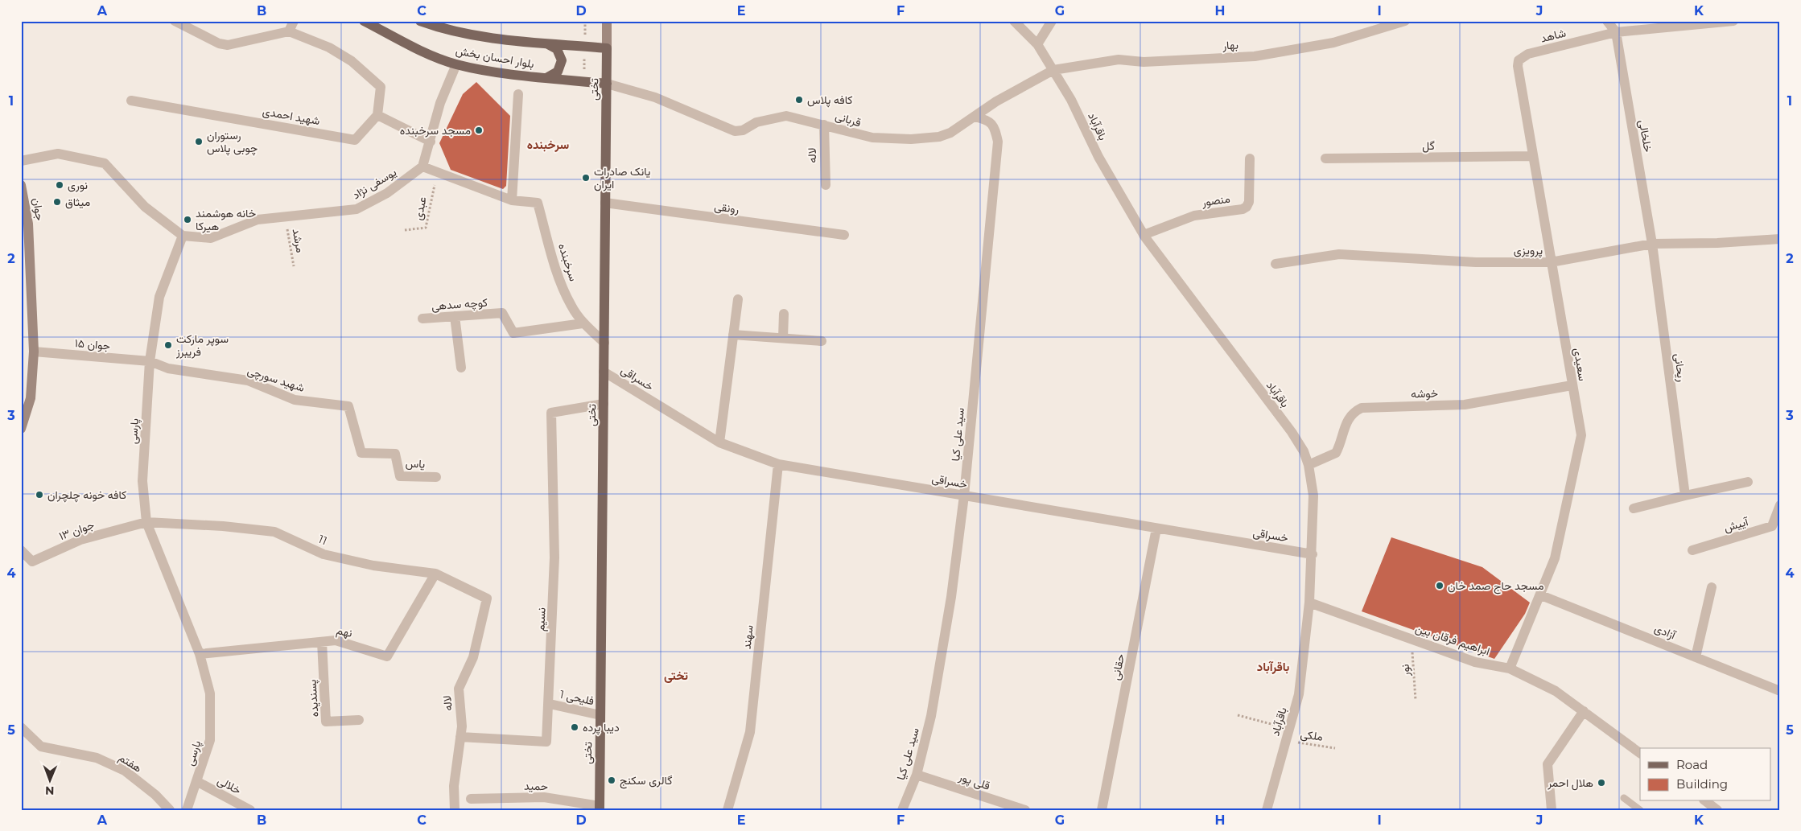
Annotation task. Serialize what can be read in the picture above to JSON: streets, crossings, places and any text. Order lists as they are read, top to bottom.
{
  "streets": {
    "main road": ["بلوار احسان بخش", "تختی", "جوان"],
    "street": [
      "شاهد",
      "بهار",
      "شهید احمدی",
      "قربانی",
      "باقرآباد",
      "خلخالی",
      "گل",
      "لاله",
      "یوسفی نژاد",
      "منصور",
      "رونقی",
      "پرویزی",
      "سرخبنده",
      "کوچه سدهی",
      "جوان ۱۵",
      "سعیدی",
      "ریحانی",
      "خسراقی",
      "شهید سورچی",
      "خوشه",
      "پارسی",
      "سید علی کیا",
      "یاس",
      "آییش",
      "جوان ۱۳",
      "11",
      "نسیم",
      "نهم",
      "آزادی",
      "سهند",
      "ابراهیم فرقان بین",
      "حقانی",
      "فلیحی 1",
      "پسندیده",
      "هفتم",
      "قلی پور",
      "خلالی",
      "حمید"
    ],
    "path": [
      "عبدی",
      "مرشد",
      "نور",
      "ملکی"
    ]
  },
  "crossings": [
    ["شاهد", "خلخالی"],
    ["شاهد", "سعیدی"],
    ["بهار", "قربانی"],
    ["بهار", "باقرآباد"],
    ["بلوار احسان بخش", "تختی"],
    ["بلوار احسان بخش", "قربانی"],
    ["تختی", "قربانی"],
    ["تختی", "رونقی"],
    ["تختی", "سرخبنده"],
    ["تختی", "خسراقی"],
    ["تختی", "نسیم"],
    ["تختی", "فلیحی 1"],
    ["تختی", "حمید"],
    ["قربانی", "باقرآباد"],
    ["قربانی", "لاله"],
    ["قربانی", "سید علی کیا"],
    ["باقرآباد", "منصور"],
    ["باقرآباد", "خسراقی"],
    ["باقرآباد", "خوشه"],
    ["باقرآباد", "ابراهیم فرقان بین"],
    ["باقرآباد", "ملکی"],
    ["خلخالی", "پرویزی"],
    ["خلخالی", "ریحانی"],
    ["گل", "سعیدی"],
    ["لاله", "11"],
    ["لاله", "نسیم"],
    ["یوسفی نژاد", "مرشد"],
    ["یوسفی نژاد", "سرخبنده"],
    ["یوسفی نژاد", "پارسی"],
    ["عبدی", "سرخبنده"],
    ["جوان", "جوان ۱۵"],
    ["پرویزی", "سعیدی"],
    ["پرویزی", "ریحانی"],
    ["سرخبنده", "کوچه سدهی"],
    ["جوان ۱۵", "شهید سورچی"],
    ["جوان ۱۵", "پارسی"],
    ["سعیدی", "خوشه"],
    ["سعیدی", "آزادی"],
    ["سعیدی", "ابراهیم فرقان بین"],
    ["خسراقی", "سید علی کیا"],
    ["خسراقی", "سهند"],
    ["خسراقی", "حقانی"],
    ["شهید سورچی", "پارسی"],
    ["شهید سورچی", "یاس"],
    ["پارسی", "جوان ۱۳"],
    ["پارسی", "11"],
    ["پارسی", "نهم"],
    ["پارسی", "خلالی"],
    ["سید علی کیا", "قلی پور"],
    ["جوان ۱۳", "11"],
    ["11", "نهم"],
    ["نسیم", "فلیحی 1"],
    ["نهم", "پسندیده"],
    ["ابراهیم فرقان بین", "نور"]
  ],
  "districts": ["سرخبنده", "باقرآباد", "تختی"],
  "places": [
    "کافه پلاس",
    "مسجد سرخبنده",
    "رستوران چوبی پلاس",
    "یانک صادرات ایران",
    "نوری",
    "میثاق",
    "خانه هوشمند هیرکا",
    "سوپر مارکت فریبرز",
    "کافه خونه چلچران",
    "مسجد حاج صمد خان",
    "دیبا پرده",
    "گالری سکنج",
    "هلال احمر"
  ],
  "legend": ["Road", "Building"],
  "north": "bottom",
  "grid": {
    "columns": [
      "A",
      "B",
      "C",
      "D",
      "E",
      "F",
      "G",
      "H",
      "I",
      "J",
      "K"
    ],
    "rows": [
      "1",
      "2",
      "3",
      "4",
      "5"
    ]
  }
}
